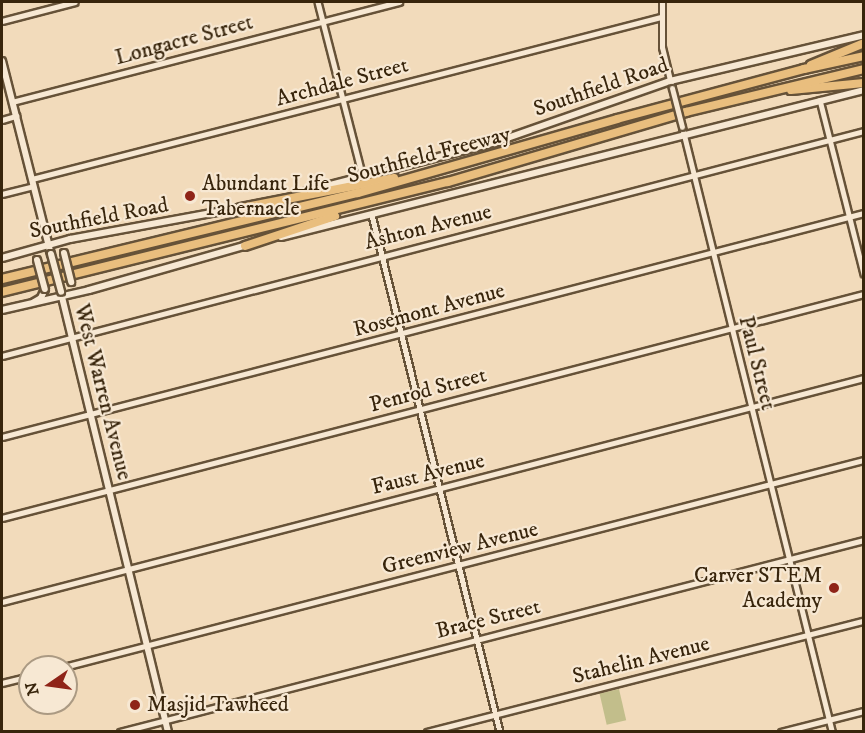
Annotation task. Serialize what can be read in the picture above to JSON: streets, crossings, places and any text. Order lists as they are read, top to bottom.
{
  "streets": {
    "highway": ["Southfield Freeway"],
    "main road": ["Southfield Road", "West Warren Avenue"],
    "street": [
      "Longacre Street",
      "Archdale Street",
      "Ashton Avenue",
      "Rosemont Avenue",
      "Paul Street",
      "Penrod Street",
      "Faust Avenue",
      "Greenview Avenue",
      "Brace Street",
      "Stahelin Avenue"
    ]
  },
  "crossings": [
    ["Longacre Street", "West Warren Avenue"],
    ["Archdale Street", "Paul Street"],
    ["Archdale Street", "West Warren Avenue"],
    ["Southfield Road", "Paul Street"],
    ["Southfield Road", "West Warren Avenue"],
    ["Ashton Avenue", "Paul Street"],
    ["Ashton Avenue", "West Warren Avenue"],
    ["Rosemont Avenue", "Paul Street"],
    ["Rosemont Avenue", "West Warren Avenue"],
    ["Paul Street", "Penrod Street"],
    ["Paul Street", "Faust Avenue"],
    ["Paul Street", "Greenview Avenue"],
    ["Paul Street", "Brace Street"],
    ["Paul Street", "Stahelin Avenue"],
    ["Penrod Street", "West Warren Avenue"],
    ["West Warren Avenue", "Faust Avenue"],
    ["West Warren Avenue", "Greenview Avenue"],
    ["West Warren Avenue", "Brace Street"]
  ],
  "places": ["Abundant Life Tabernacle", "Carver STEM Academy", "Masjid Tawheed"],
  "north": "left"
}
